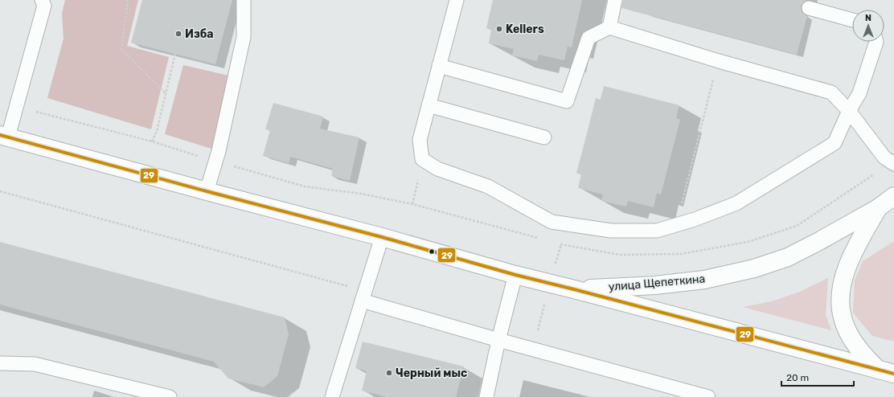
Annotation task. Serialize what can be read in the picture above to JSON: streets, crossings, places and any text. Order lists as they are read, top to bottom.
{
  "streets": {
    "main road": ["улица Щепеткина"]
  },
  "places": ["Kellers", "Изба", "Черный мыс"],
  "lines": ["transit line 29"],
  "scale_bar": "20 m",
  "north": "top"
}
